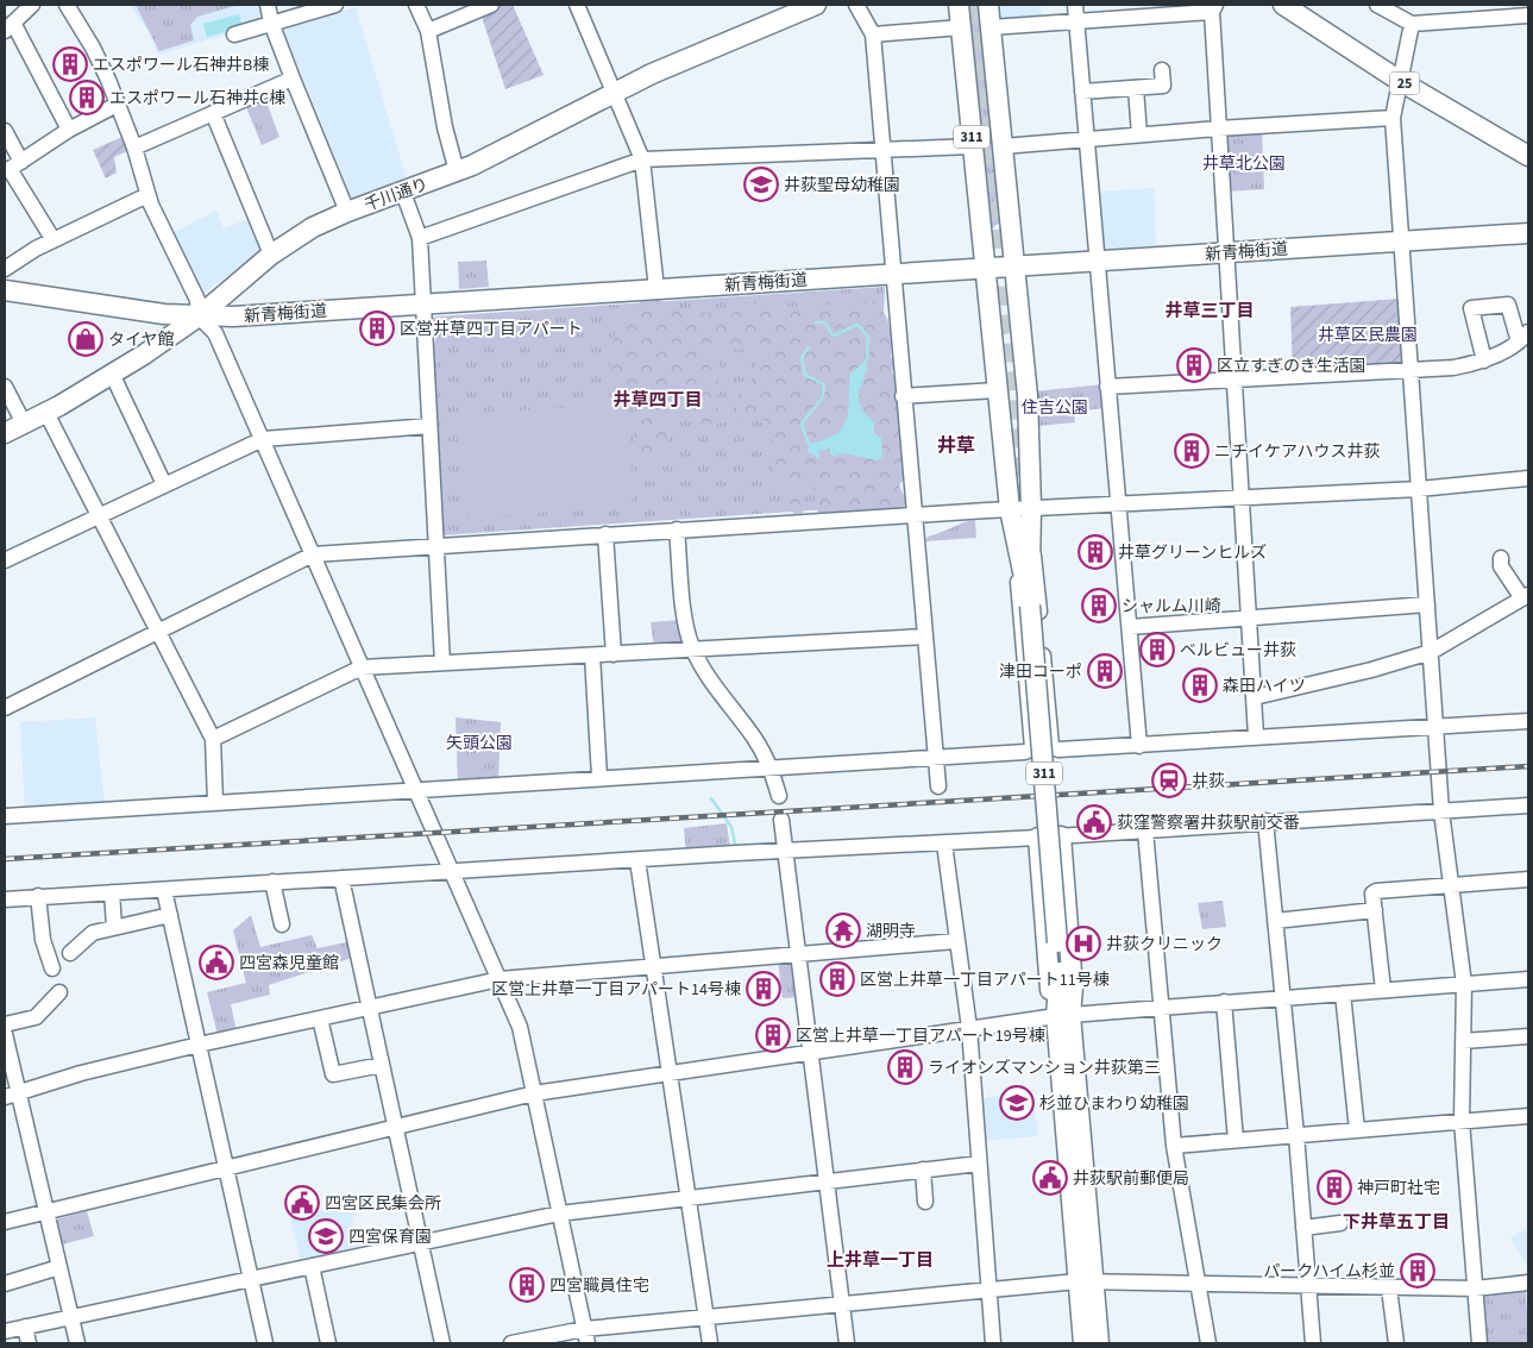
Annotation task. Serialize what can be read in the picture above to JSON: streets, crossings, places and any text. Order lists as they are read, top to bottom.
{
  "streets": {
    "main road": [
      "25",
      "311",
      "千川通り",
      "新青梅街道"
    ]
  },
  "crossings": [
    ["311", "新青梅街道"],
    ["千川通り", "新青梅街道"]
  ],
  "districts": [
    "井草三丁目",
    "井草四丁目",
    "井草",
    "下井草五丁目",
    "上井草一丁目"
  ],
  "parks": [
    "井草北公園",
    "井草区民農園",
    "住吉公園",
    "矢頭公園"
  ],
  "places": {
    "building": [
      "エスポワール石神井B棟",
      "エスポワール石神井C棟",
      "区営井草四丁目アパート",
      "区立すぎのき生活園",
      "ニチイケアハウス井荻",
      "井草グリーンヒルズ",
      "シャルム川崎",
      "ベルビュー井荻",
      "津田コーポ",
      "森田ハイツ",
      "区営上井草一丁目アパート11号棟",
      "区営上井草一丁目アパート14号棟",
      "区営上井草一丁目アパート19号棟",
      "ライオンズマンション井荻第三",
      "神戸町社宅",
      "パークハイム杉並",
      "四宮職員住宅"
    ],
    "school or university": ["井荻聖母幼稚園", "杉並ひまわり幼稚園", "四宮保育園"],
    "shop": ["タイヤ館"],
    "station": ["井荻"],
    "public building": [
      "荻窪警察署井荻駅前交番",
      "四宮森児童館",
      "井荻駅前郵便局",
      "四宮区民集会所"
    ],
    "temple": ["湖明寺"],
    "hospital": ["井荻クリニック"]
  }
}
